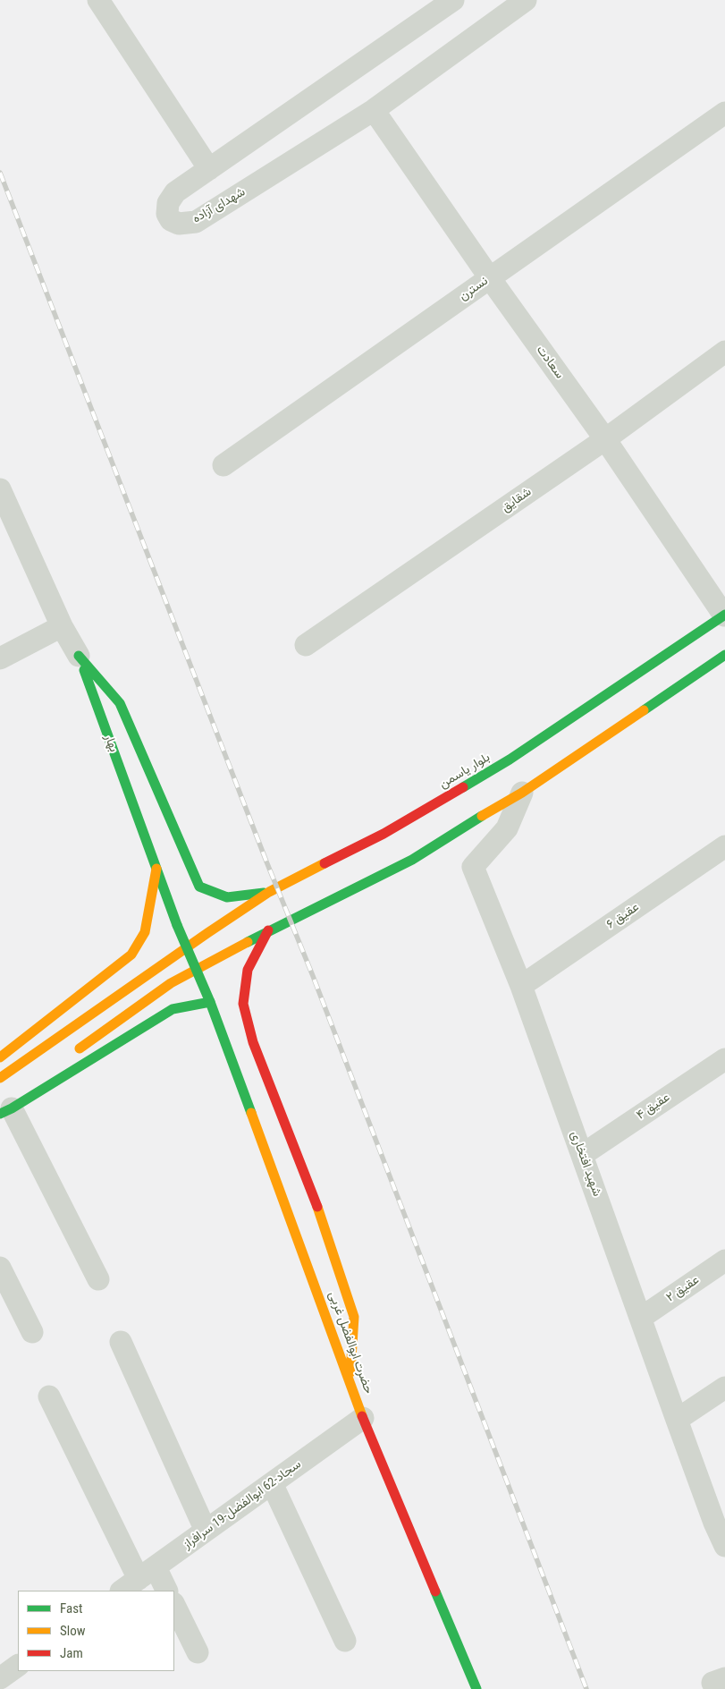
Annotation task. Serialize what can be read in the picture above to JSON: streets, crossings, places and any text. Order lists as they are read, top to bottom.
{
  "streets": {
    "street": [
      "شهدای آزاده",
      "نسترن",
      "سعادت",
      "شقایق",
      "بهار",
      "بلوار یاسمن",
      "عقیق ۶",
      "عقیق ۴",
      "شهید افتخاری",
      "عقیق ۲",
      "حضرت ابوالفضل غربی",
      "سجاد-62 ابوالفضل-19 سرافراز"
    ]
  },
  "crossings": [
    ["شهدای آزاده", "سعادت"],
    ["نسترن", "سعادت"],
    ["سعادت", "شقایق"],
    ["سعادت", "بلوار یاسمن"],
    ["بهار", "حضرت ابوالفضل غربی"],
    ["عقیق ۶", "شهید افتخاری"],
    ["عقیق ۴", "شهید افتخاری"],
    ["شهید افتخاری", "عقیق ۲"],
    ["حضرت ابوالفضل غربی", "سجاد-62 ابوالفضل-19 سرافراز"]
  ],
  "legend": ["Fast", "Slow", "Jam"]
}
